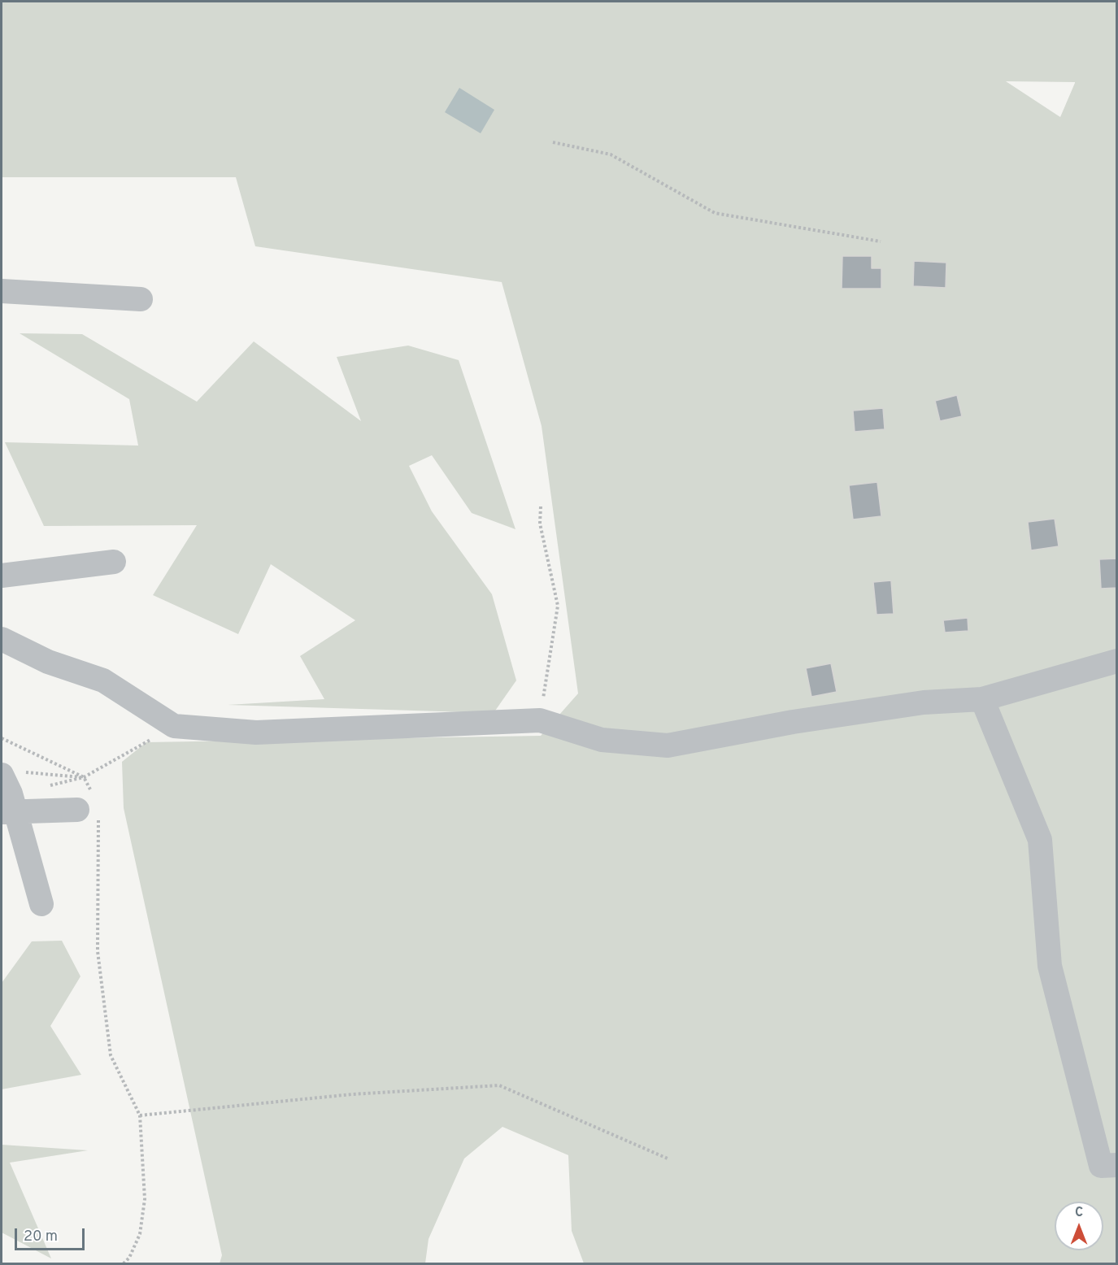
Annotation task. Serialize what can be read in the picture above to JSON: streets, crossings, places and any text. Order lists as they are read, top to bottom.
{
  "scale_bar": "20 m",
  "north": "top"
}
